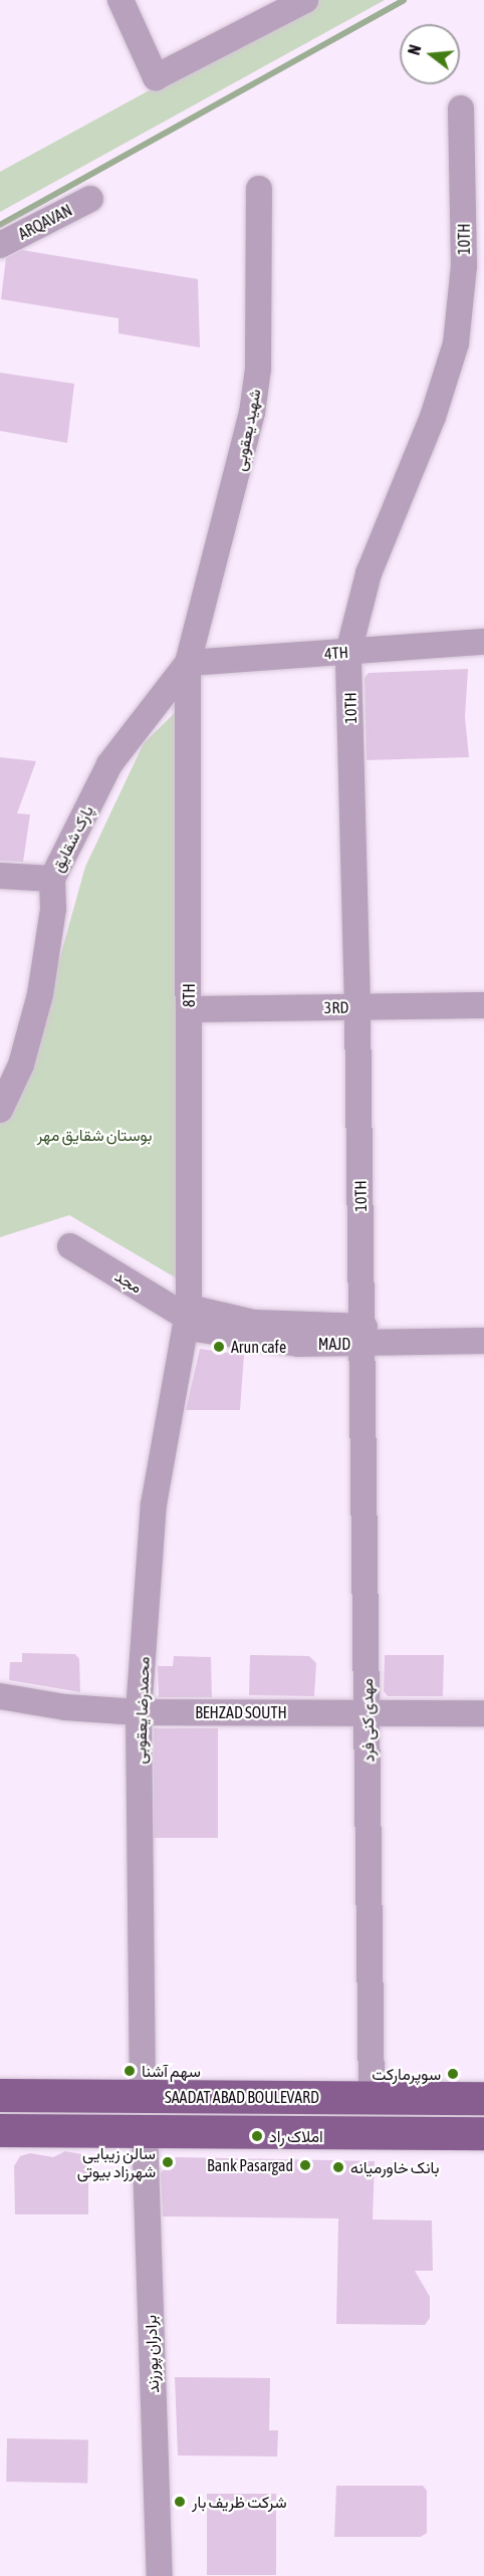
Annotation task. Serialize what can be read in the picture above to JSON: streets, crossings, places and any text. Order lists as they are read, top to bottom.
{
  "streets": {
    "main road": ["SAADAT ABAD BOULEVARD"],
    "street": [
      "ARQAVAN",
      "10TH",
      "شهید یعقوبی",
      "4TH",
      "پارک شقایق",
      "8TH",
      "3RD",
      "مجد",
      "MAJD",
      "محمدرضا یعقوبی",
      "BEHZAD SOUTH",
      "مهدی کنی فرد",
      "برادران پورزند"
    ]
  },
  "crossings": [
    ["10TH", "4TH"],
    ["10TH", "3RD"],
    ["10TH", "MAJD"],
    ["10TH", "مهدی کنی فرد"],
    ["شهید یعقوبی", "4TH"],
    ["شهید یعقوبی", "پارک شقایق"],
    ["شهید یعقوبی", "8TH"],
    ["4TH", "پارک شقایق"],
    ["4TH", "8TH"],
    ["پارک شقایق", "8TH"],
    ["8TH", "3RD"],
    ["8TH", "مجد"],
    ["8TH", "MAJD"],
    ["8TH", "محمدرضا یعقوبی"],
    ["مجد", "MAJD"],
    ["مجد", "محمدرضا یعقوبی"],
    ["MAJD", "محمدرضا یعقوبی"],
    ["MAJD", "مهدی کنی فرد"],
    ["محمدرضا یعقوبی", "BEHZAD SOUTH"],
    ["محمدرضا یعقوبی", "SAADAT ABAD BOULEVARD"],
    ["BEHZAD SOUTH", "مهدی کنی فرد"],
    ["مهدی کنی فرد", "SAADAT ABAD BOULEVARD"],
    ["SAADAT ABAD BOULEVARD", "برادران پورزند"]
  ],
  "parks": ["بوستان شقایق مهر"],
  "places": [
    "Arun cafe",
    "سهم آشنا",
    "سوپرمارکت",
    "املاک راد",
    "سالن زیبایی شهرزاد بیوتی",
    "Bank Pasargad",
    "بانک خاورمیانه",
    "شرکت ظریف بار"
  ],
  "north": "left"
}
